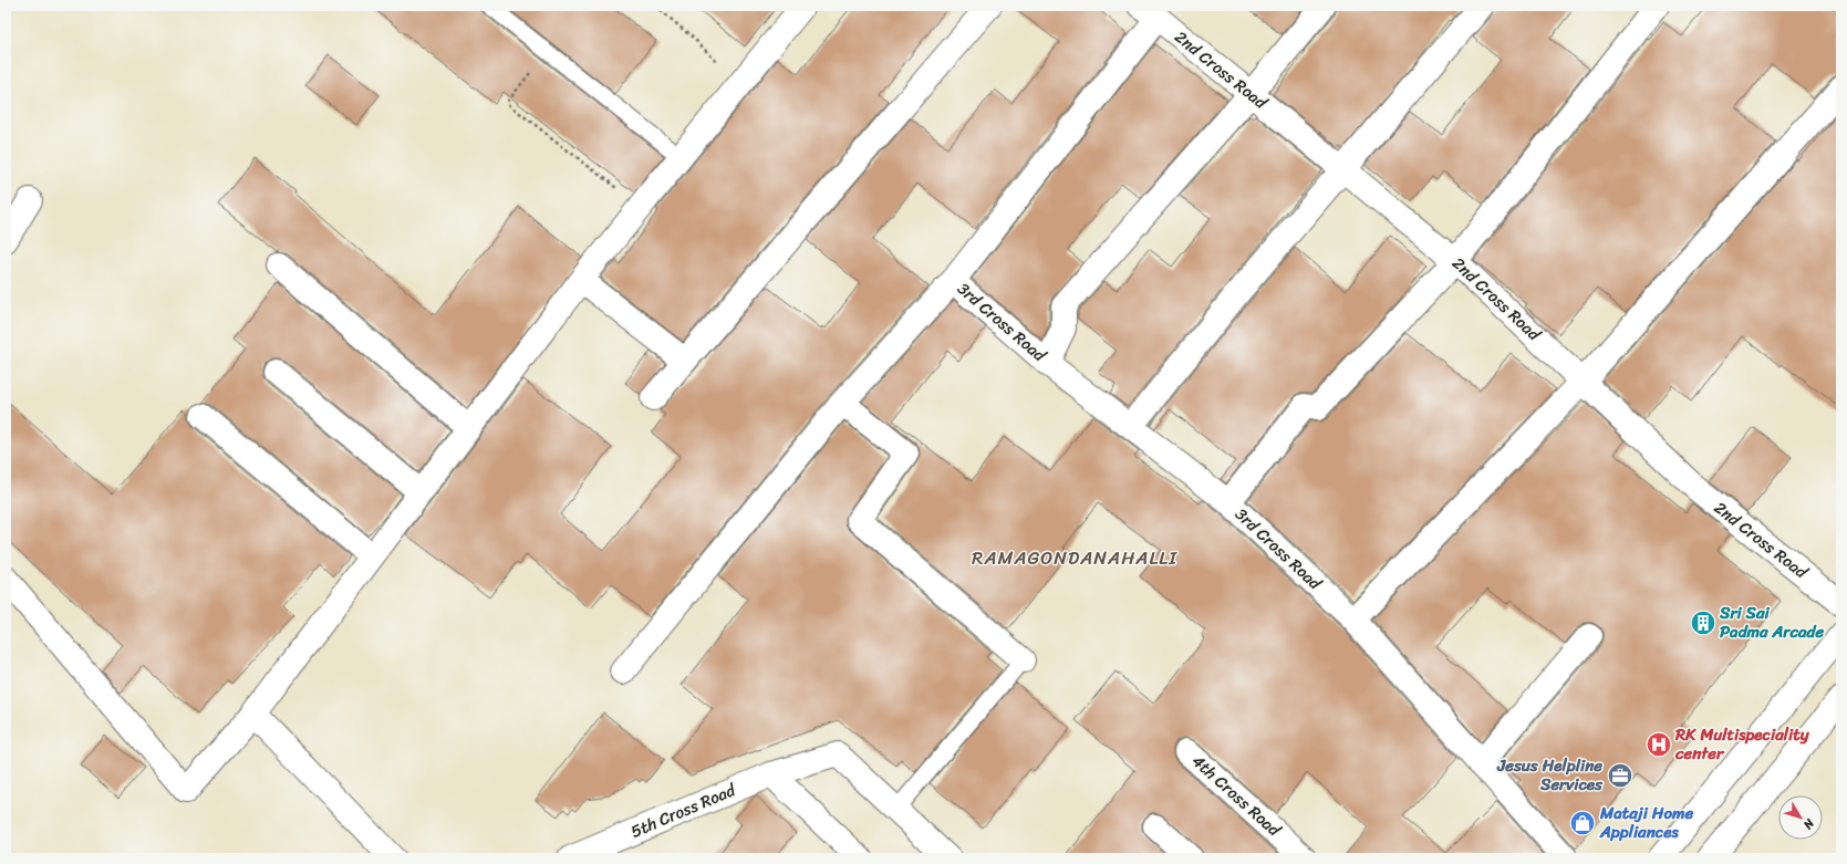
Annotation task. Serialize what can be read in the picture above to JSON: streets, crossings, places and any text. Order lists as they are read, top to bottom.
{
  "streets": {
    "street": [
      "2nd Cross Road",
      "3rd Cross Road",
      "4th Cross Road",
      "5th Cross Road"
    ]
  },
  "districts": ["RAMAGONDANAHALLI"],
  "places": {
    "building": ["Sri Sai Padma Arcade"],
    "hospital": ["RK Multispeciality center"],
    "office": ["Jesus Helpline Services"],
    "shop": ["Mataji Home Appliances"]
  },
  "north": "bottom right"
}
